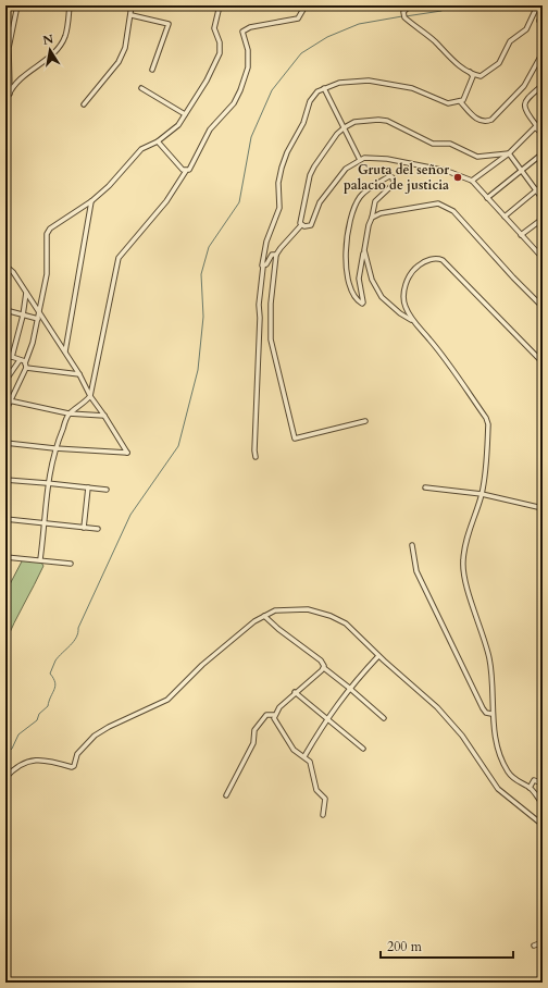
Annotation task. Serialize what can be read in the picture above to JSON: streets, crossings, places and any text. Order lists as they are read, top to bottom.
{
  "places": ["Gruta del señor palacio de justicia"],
  "scale_bar": "200 m",
  "north": "top"
}
